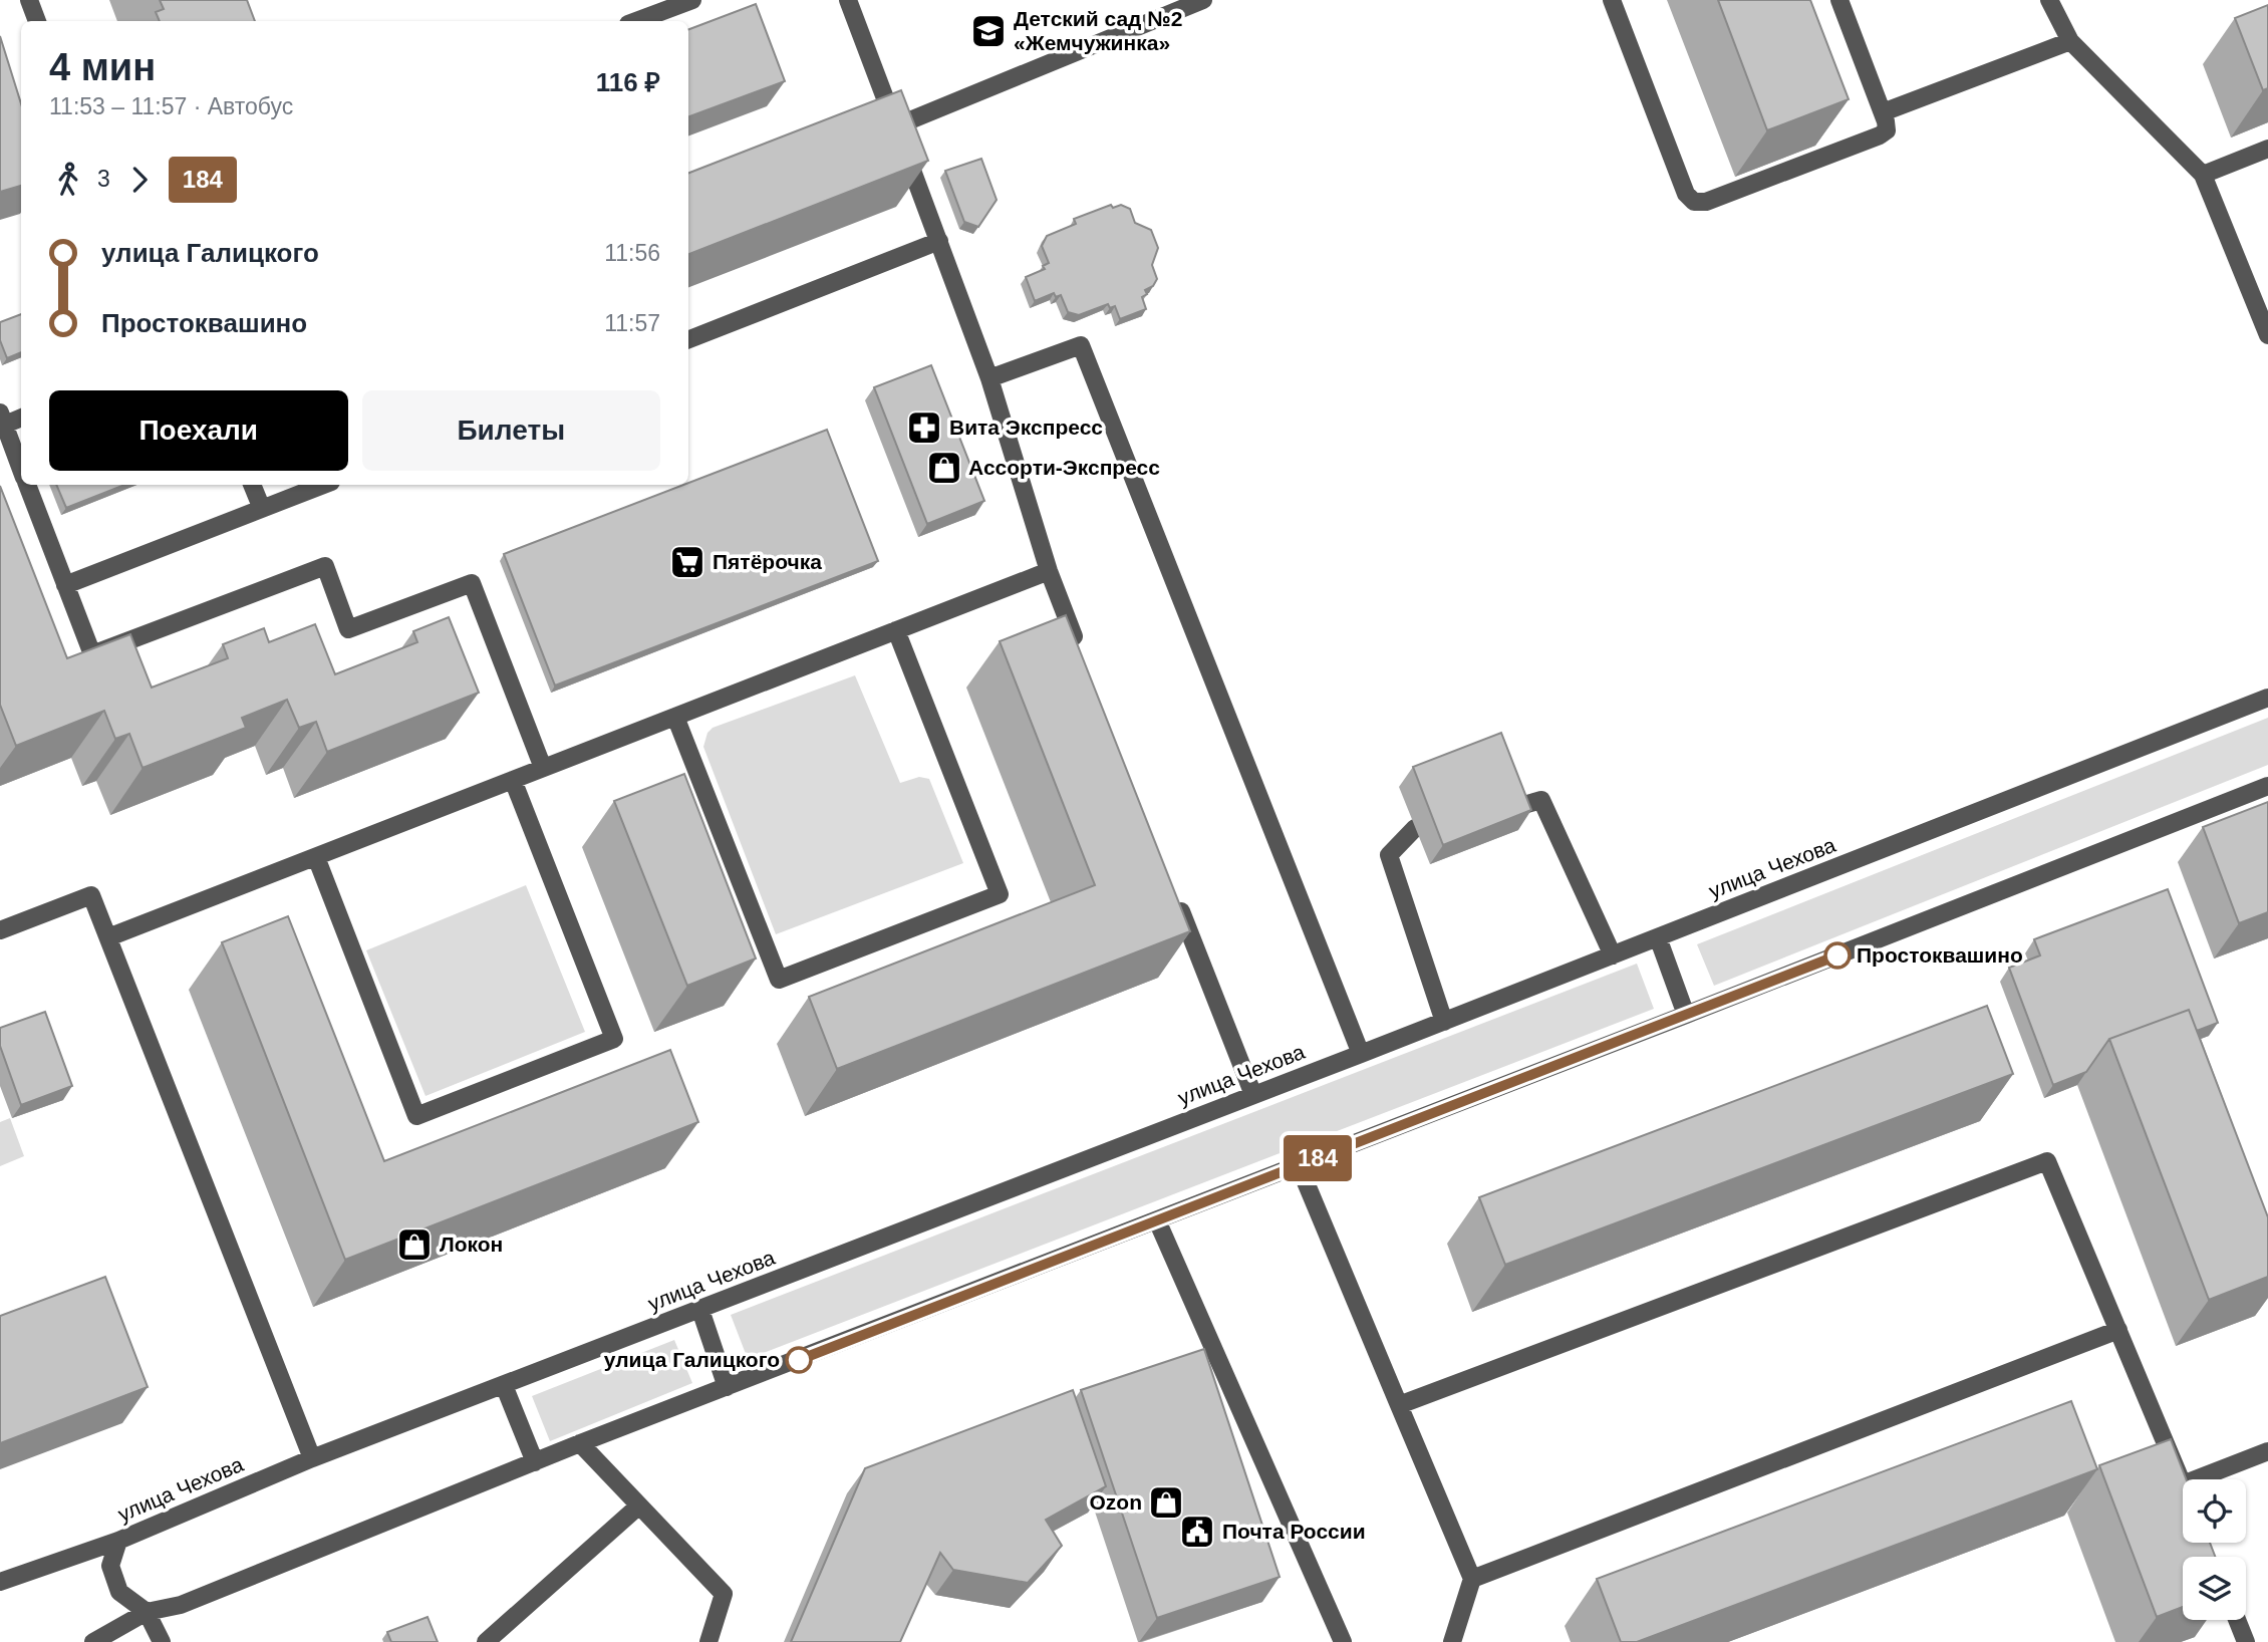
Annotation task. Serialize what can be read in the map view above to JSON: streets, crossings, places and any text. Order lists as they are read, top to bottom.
{
  "streets": {
    "street": ["улица Чехова"]
  },
  "places": {
    "school or university": ["Детский сад №2 «Жемчужинка»"],
    "pharmacy": ["Вита Экспресс"],
    "shop": ["Ассорти-Экспресс", "Локон", "Ozon"],
    "supermarket": ["Пятёрочка"],
    "other": ["Простоквашино", "улица Галицкого"],
    "public building": ["Почта России"]
  },
  "lines": ["bus line 184"],
  "page": {
    "on_map": "184",
    "heading": ["4 мин", "11:53 – 11:57 · Автобус", "116 ₽"],
    "legs": ["3", "184"],
    "list": [
      {
        "name": "улица Галицкого",
        "value": "11:56"
      },
      {
        "name": "Простоквашино",
        "value": "11:57"
      }
    ],
    "buttons": ["Поехали", "Билеты"]
  }
}
